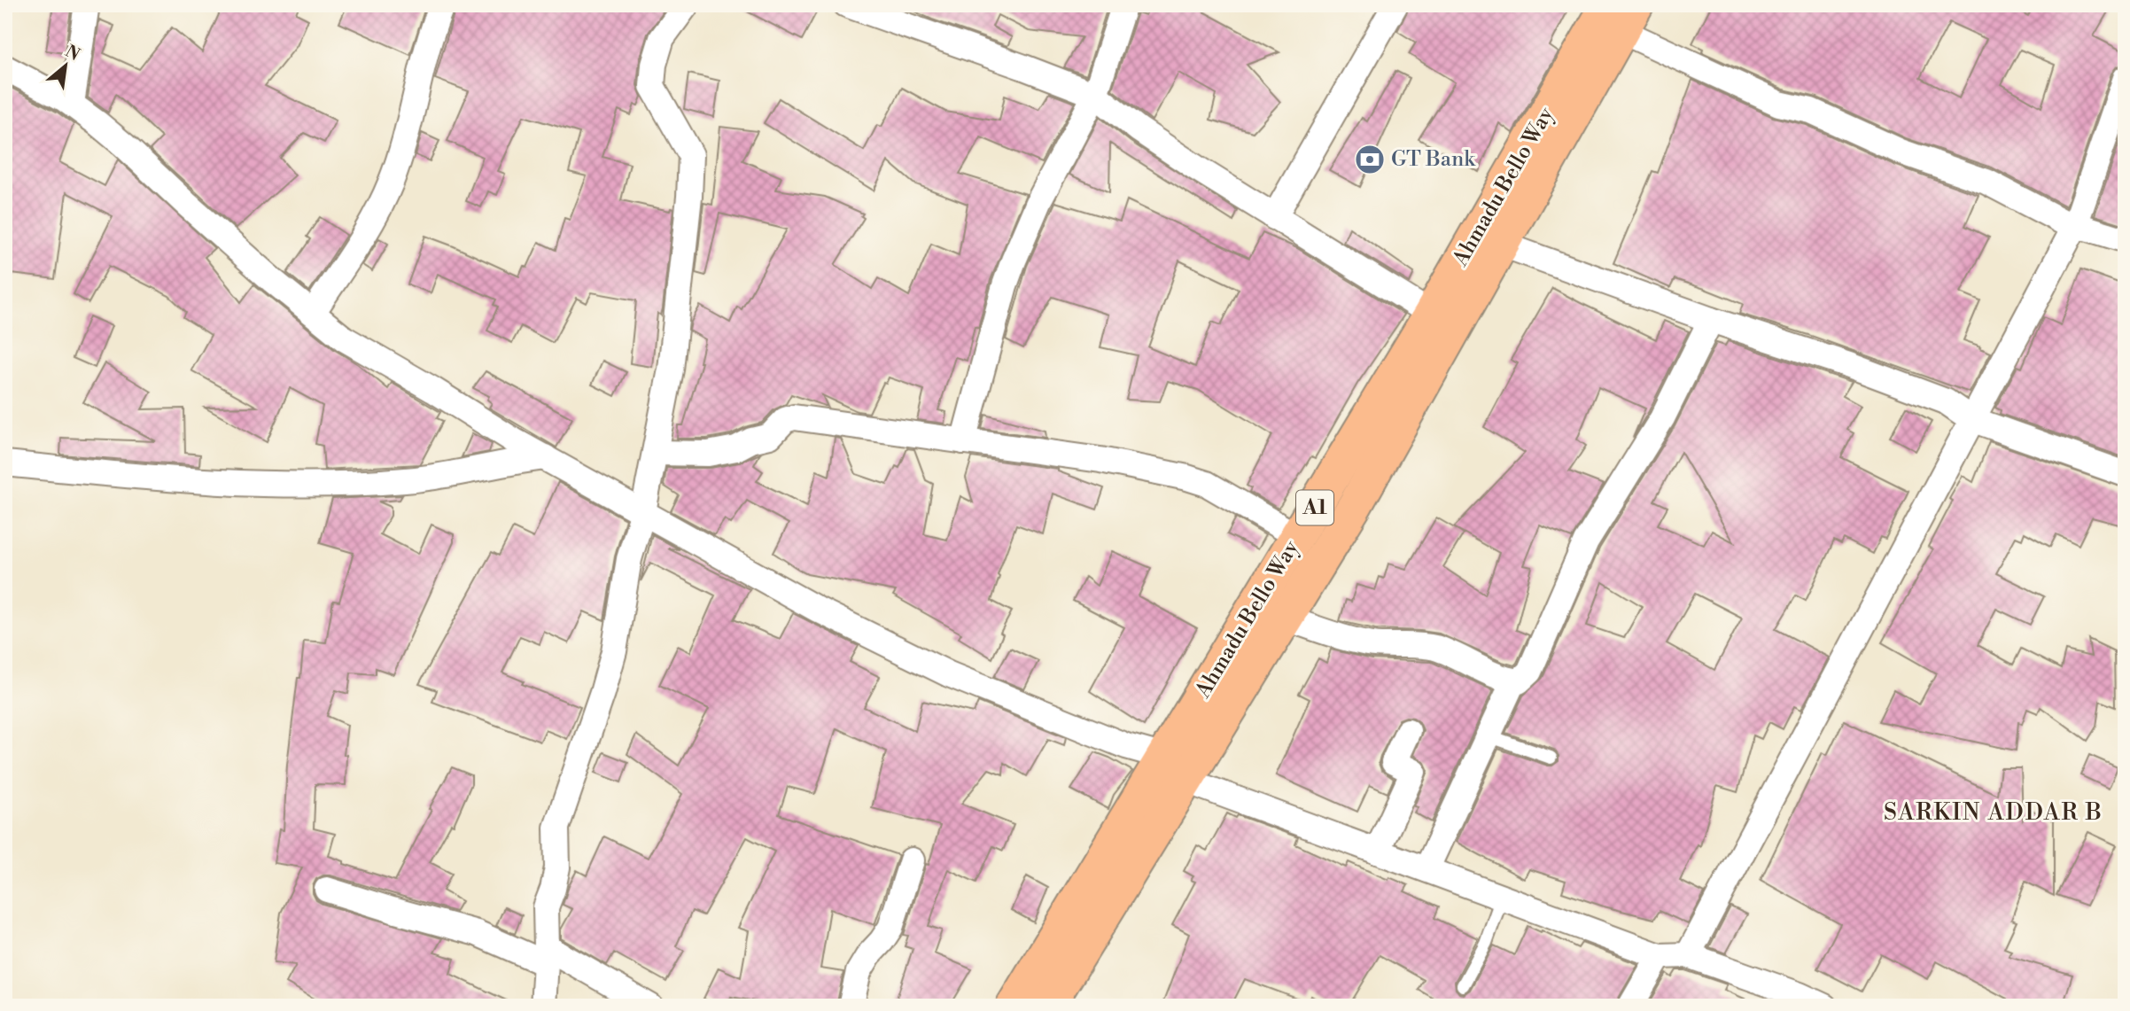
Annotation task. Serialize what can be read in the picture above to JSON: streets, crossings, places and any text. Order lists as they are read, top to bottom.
{
  "streets": {
    "highway": ["Ahmadu Bello Way", "A1"]
  },
  "districts": ["SARKIN ADDAR B"],
  "places": {
    "bank": ["GT Bank"]
  },
  "north": "top right"
}
